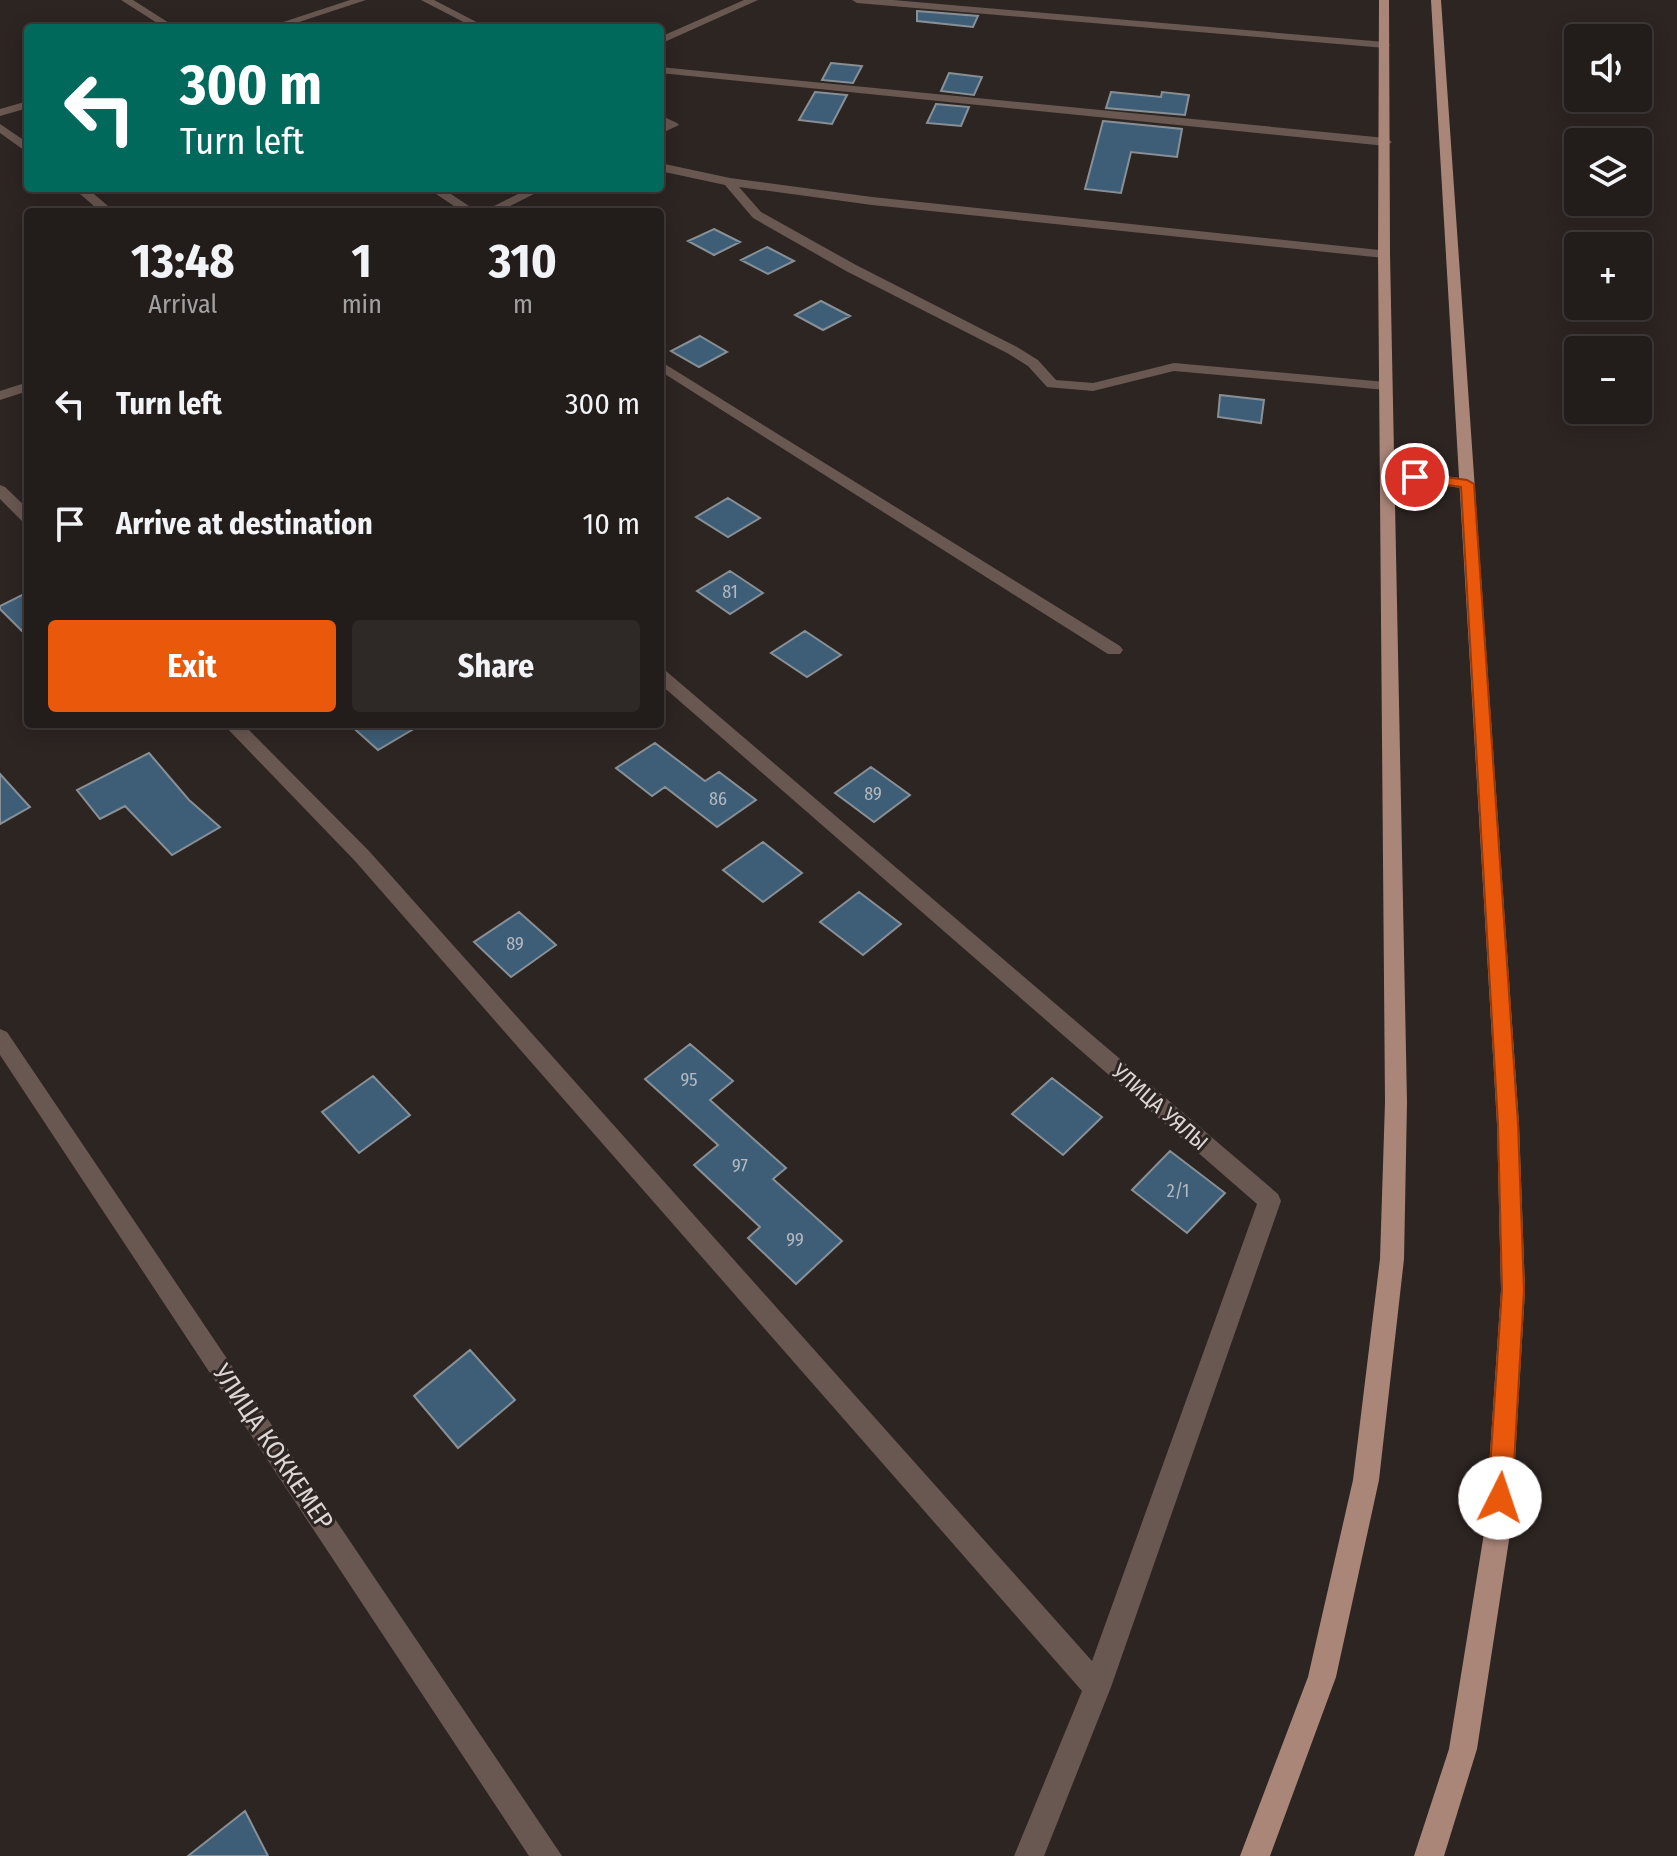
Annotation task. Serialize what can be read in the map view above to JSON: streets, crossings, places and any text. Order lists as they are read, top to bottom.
{
  "streets": {
    "street": ["УЛИЦА УЯЛЫ", "УЛИЦА КОККЕМЕР"]
  },
  "house_numbers": [
    "81",
    "89",
    "86",
    "89",
    "95",
    "97",
    "2/1",
    "99"
  ],
  "page": {
    "map_buttons": ["+", "−"],
    "turn": ["300 m", "Turn left"],
    "eta": [
      "13:48",
      "Arrival",
      "1",
      "min",
      "310",
      "m"
    ],
    "list": [
      {
        "name": "Turn left",
        "value": "300 m"
      },
      {
        "name": "Arrive at destination",
        "value": "10 m"
      }
    ],
    "buttons": ["Exit", "Share"]
  }
}
